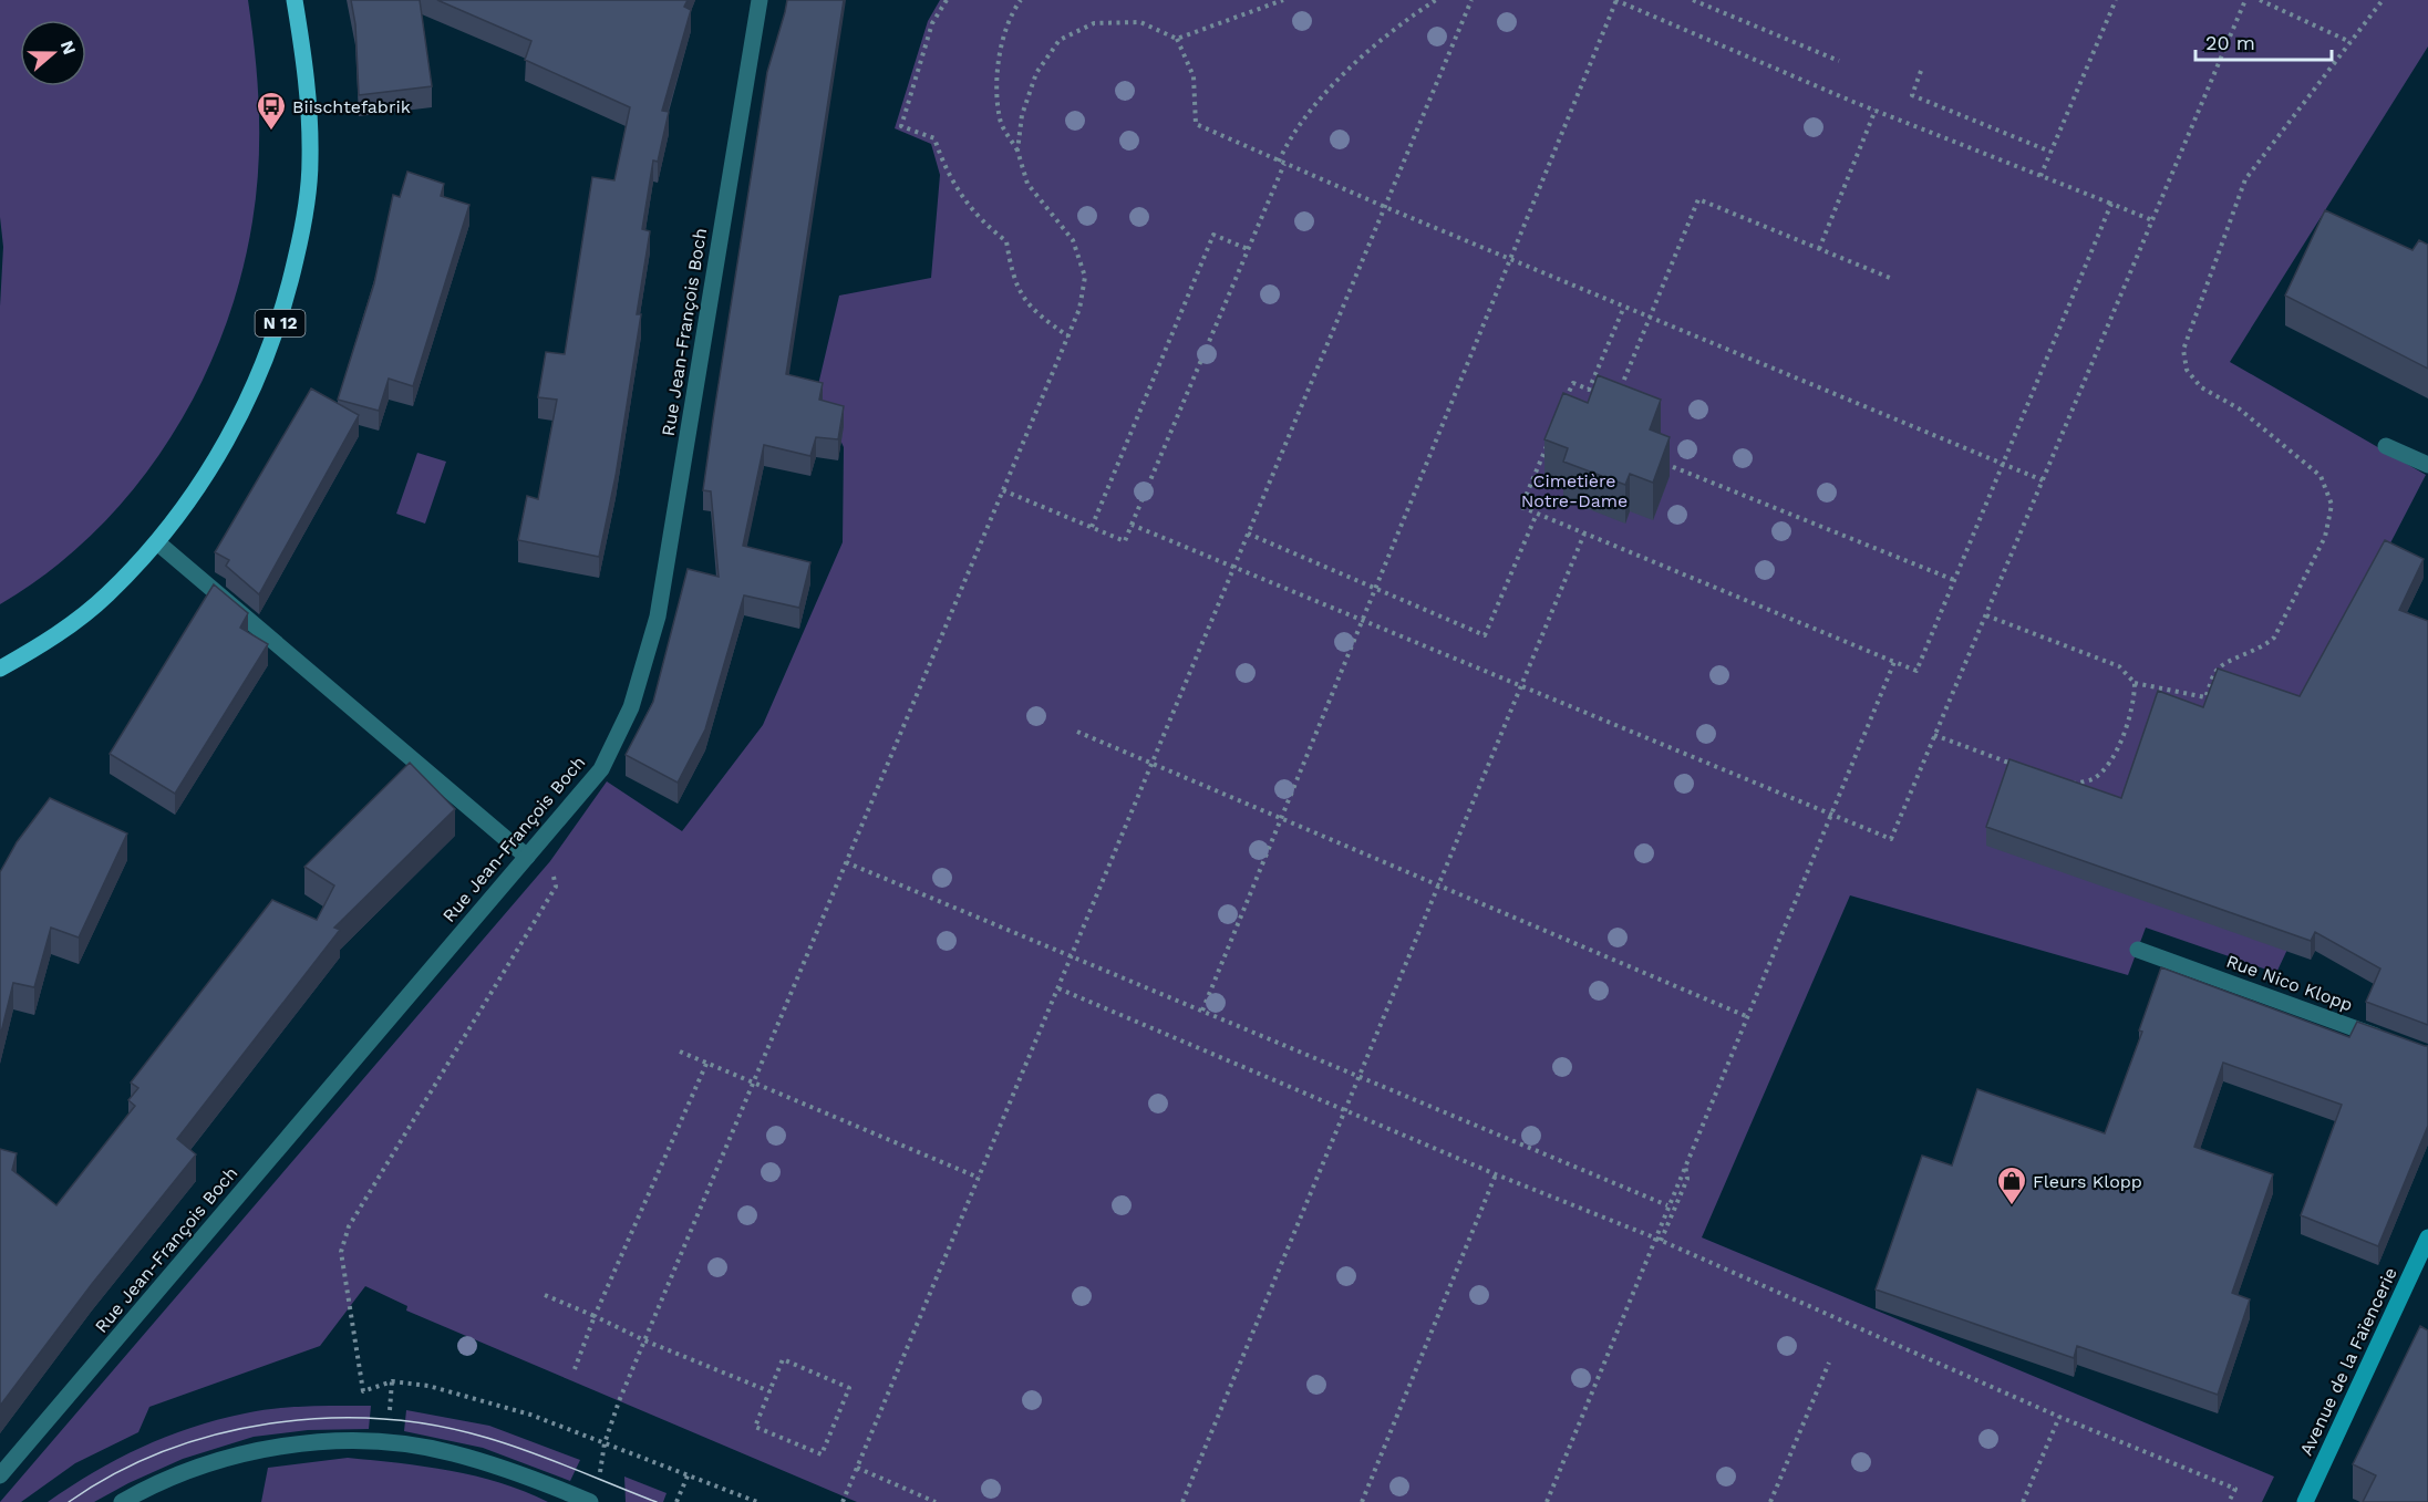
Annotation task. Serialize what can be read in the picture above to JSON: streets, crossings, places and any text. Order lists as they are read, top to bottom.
{
  "streets": {
    "main road": ["N 12", "Avenue de la Faïencerie"],
    "street": ["Rue Jean-François Boch", "Rue Nico Klopp"]
  },
  "parks": ["Cimetière Notre-Dame"],
  "places": {
    "bus stop": ["Biischtefabrik"],
    "shop": ["Fleurs Klopp"]
  },
  "scale_bar": "20 m",
  "north": "right"
}
